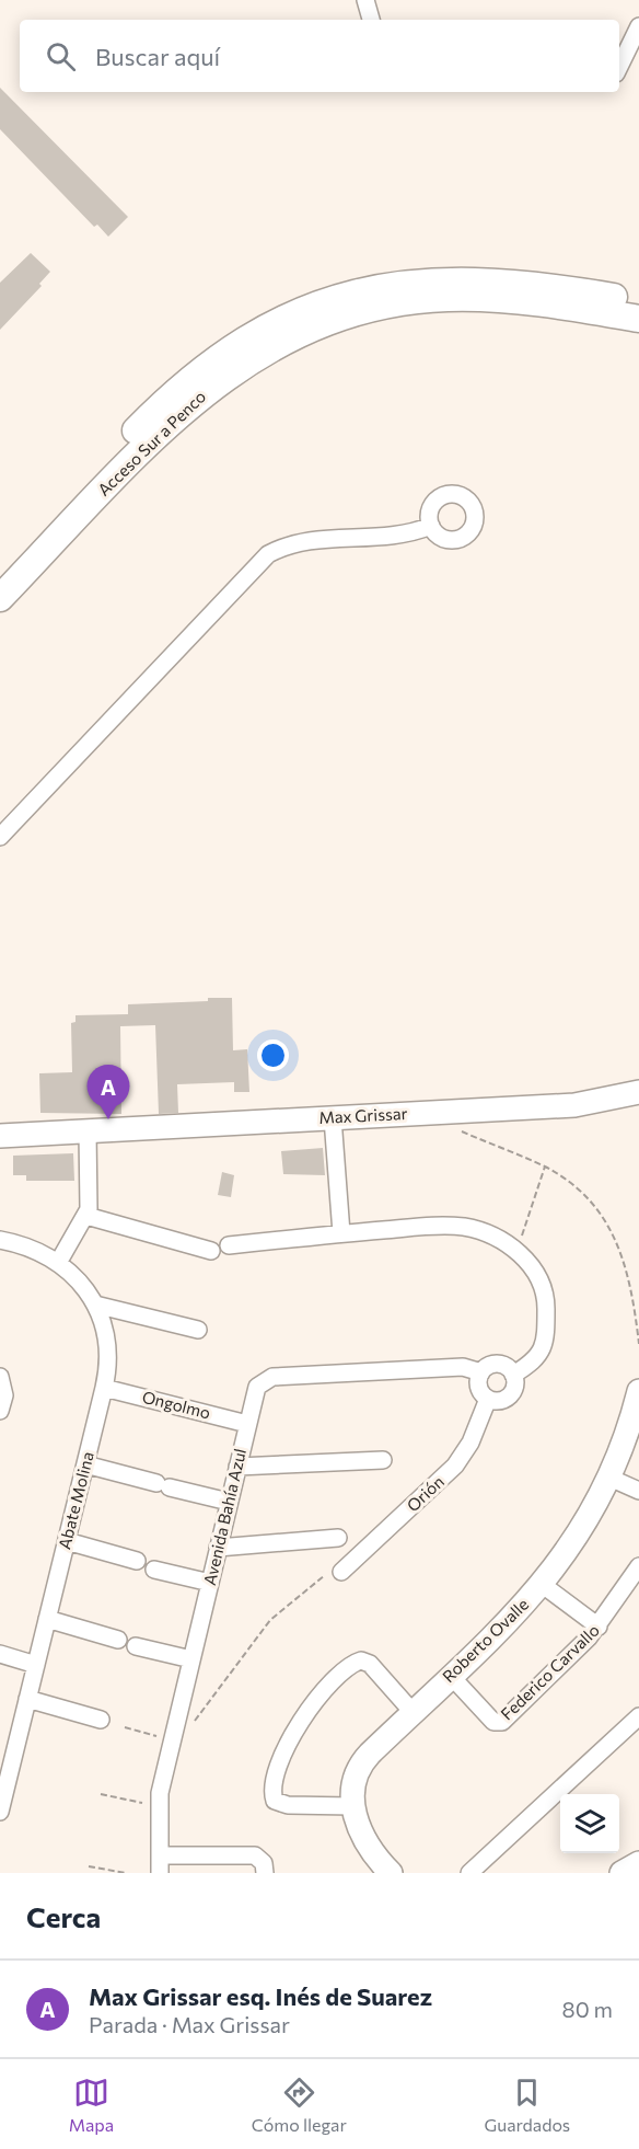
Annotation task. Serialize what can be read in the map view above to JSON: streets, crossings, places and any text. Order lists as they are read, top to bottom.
{
  "streets": {
    "main road": ["Acceso Sur a Penco"],
    "street": [
      "Max Grissar",
      "Ongolmo",
      "Orión",
      "Abate Molina",
      "Avenida Bahía Azul",
      "Roberto Ovalle",
      "Federico Carvallo"
    ]
  },
  "crossings": [
    ["Ongolmo", "Abate Molina"],
    ["Ongolmo", "Avenida Bahía Azul"],
    ["Orión", "Avenida Bahía Azul"],
    ["Roberto Ovalle", "Federico Carvallo"]
  ],
  "page": {
    "search": "Buscar aquí",
    "pins": "A",
    "heading": "Cerca",
    "list": [
      {
        "mark": "A",
        "name": "Max Grissar esq. Inés de Suarez",
        "note": "Parada · Max Grissar",
        "value": "80 m"
      }
    ],
    "nav": ["Mapa", "Cómo llegar", "Guardados"]
  }
}
